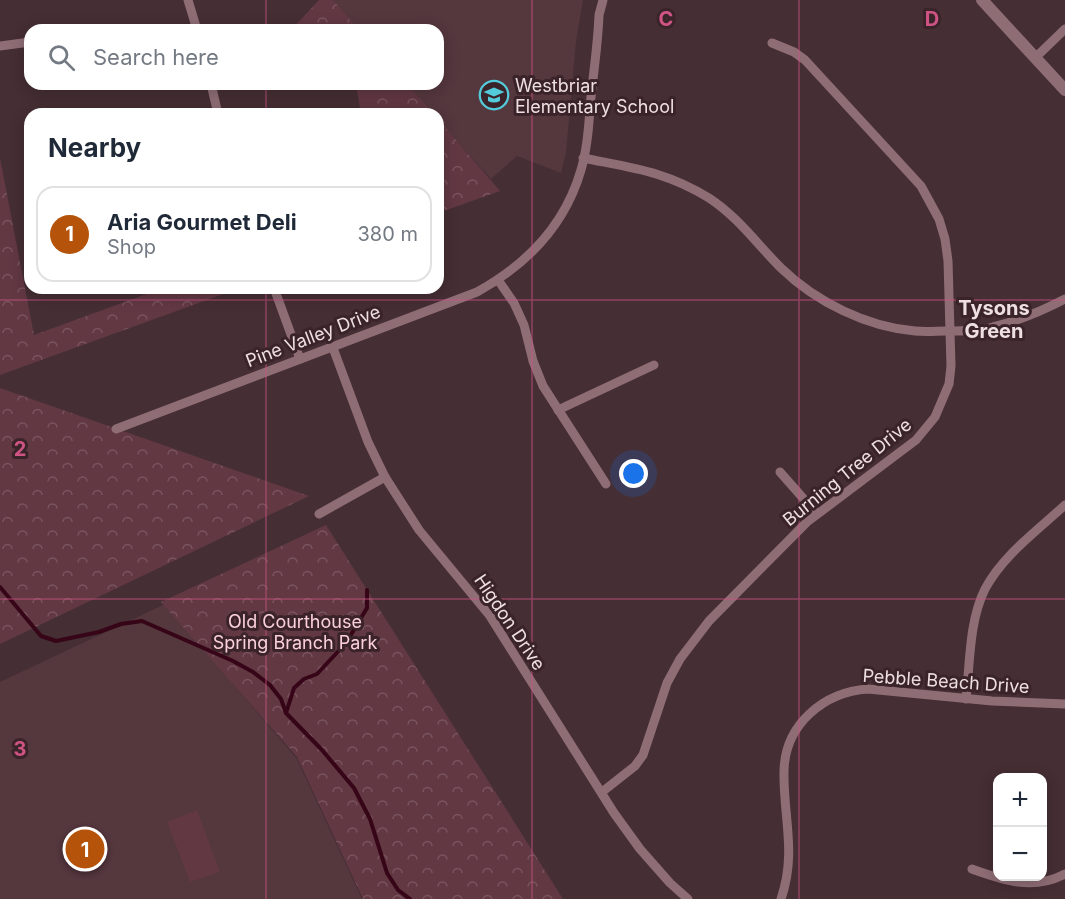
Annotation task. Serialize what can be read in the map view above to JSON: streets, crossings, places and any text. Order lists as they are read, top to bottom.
{
  "streets": {
    "street": [
      "Pine Valley Drive",
      "Burning Tree Drive",
      "Higdon Drive",
      "Pebble Beach Drive"
    ]
  },
  "crossings": [
    ["Pine Valley Drive", "Higdon Drive"],
    ["Burning Tree Drive", "Higdon Drive"]
  ],
  "districts": ["Tysons Green"],
  "parks": ["Old Courthouse Spring Branch Park"],
  "places": {
    "school or university": ["Westbriar Elementary School"]
  },
  "page": {
    "search": "Search here",
    "heading": "Nearby",
    "list": [
      {
        "mark": "1",
        "name": "Aria Gourmet Deli",
        "note": "Shop",
        "value": "380 m"
      }
    ],
    "map_buttons": ["+", "−"],
    "pins": "1"
  },
  "grid": {
    "columns": ["C", "D"],
    "rows": ["2", "3"]
  }
}
